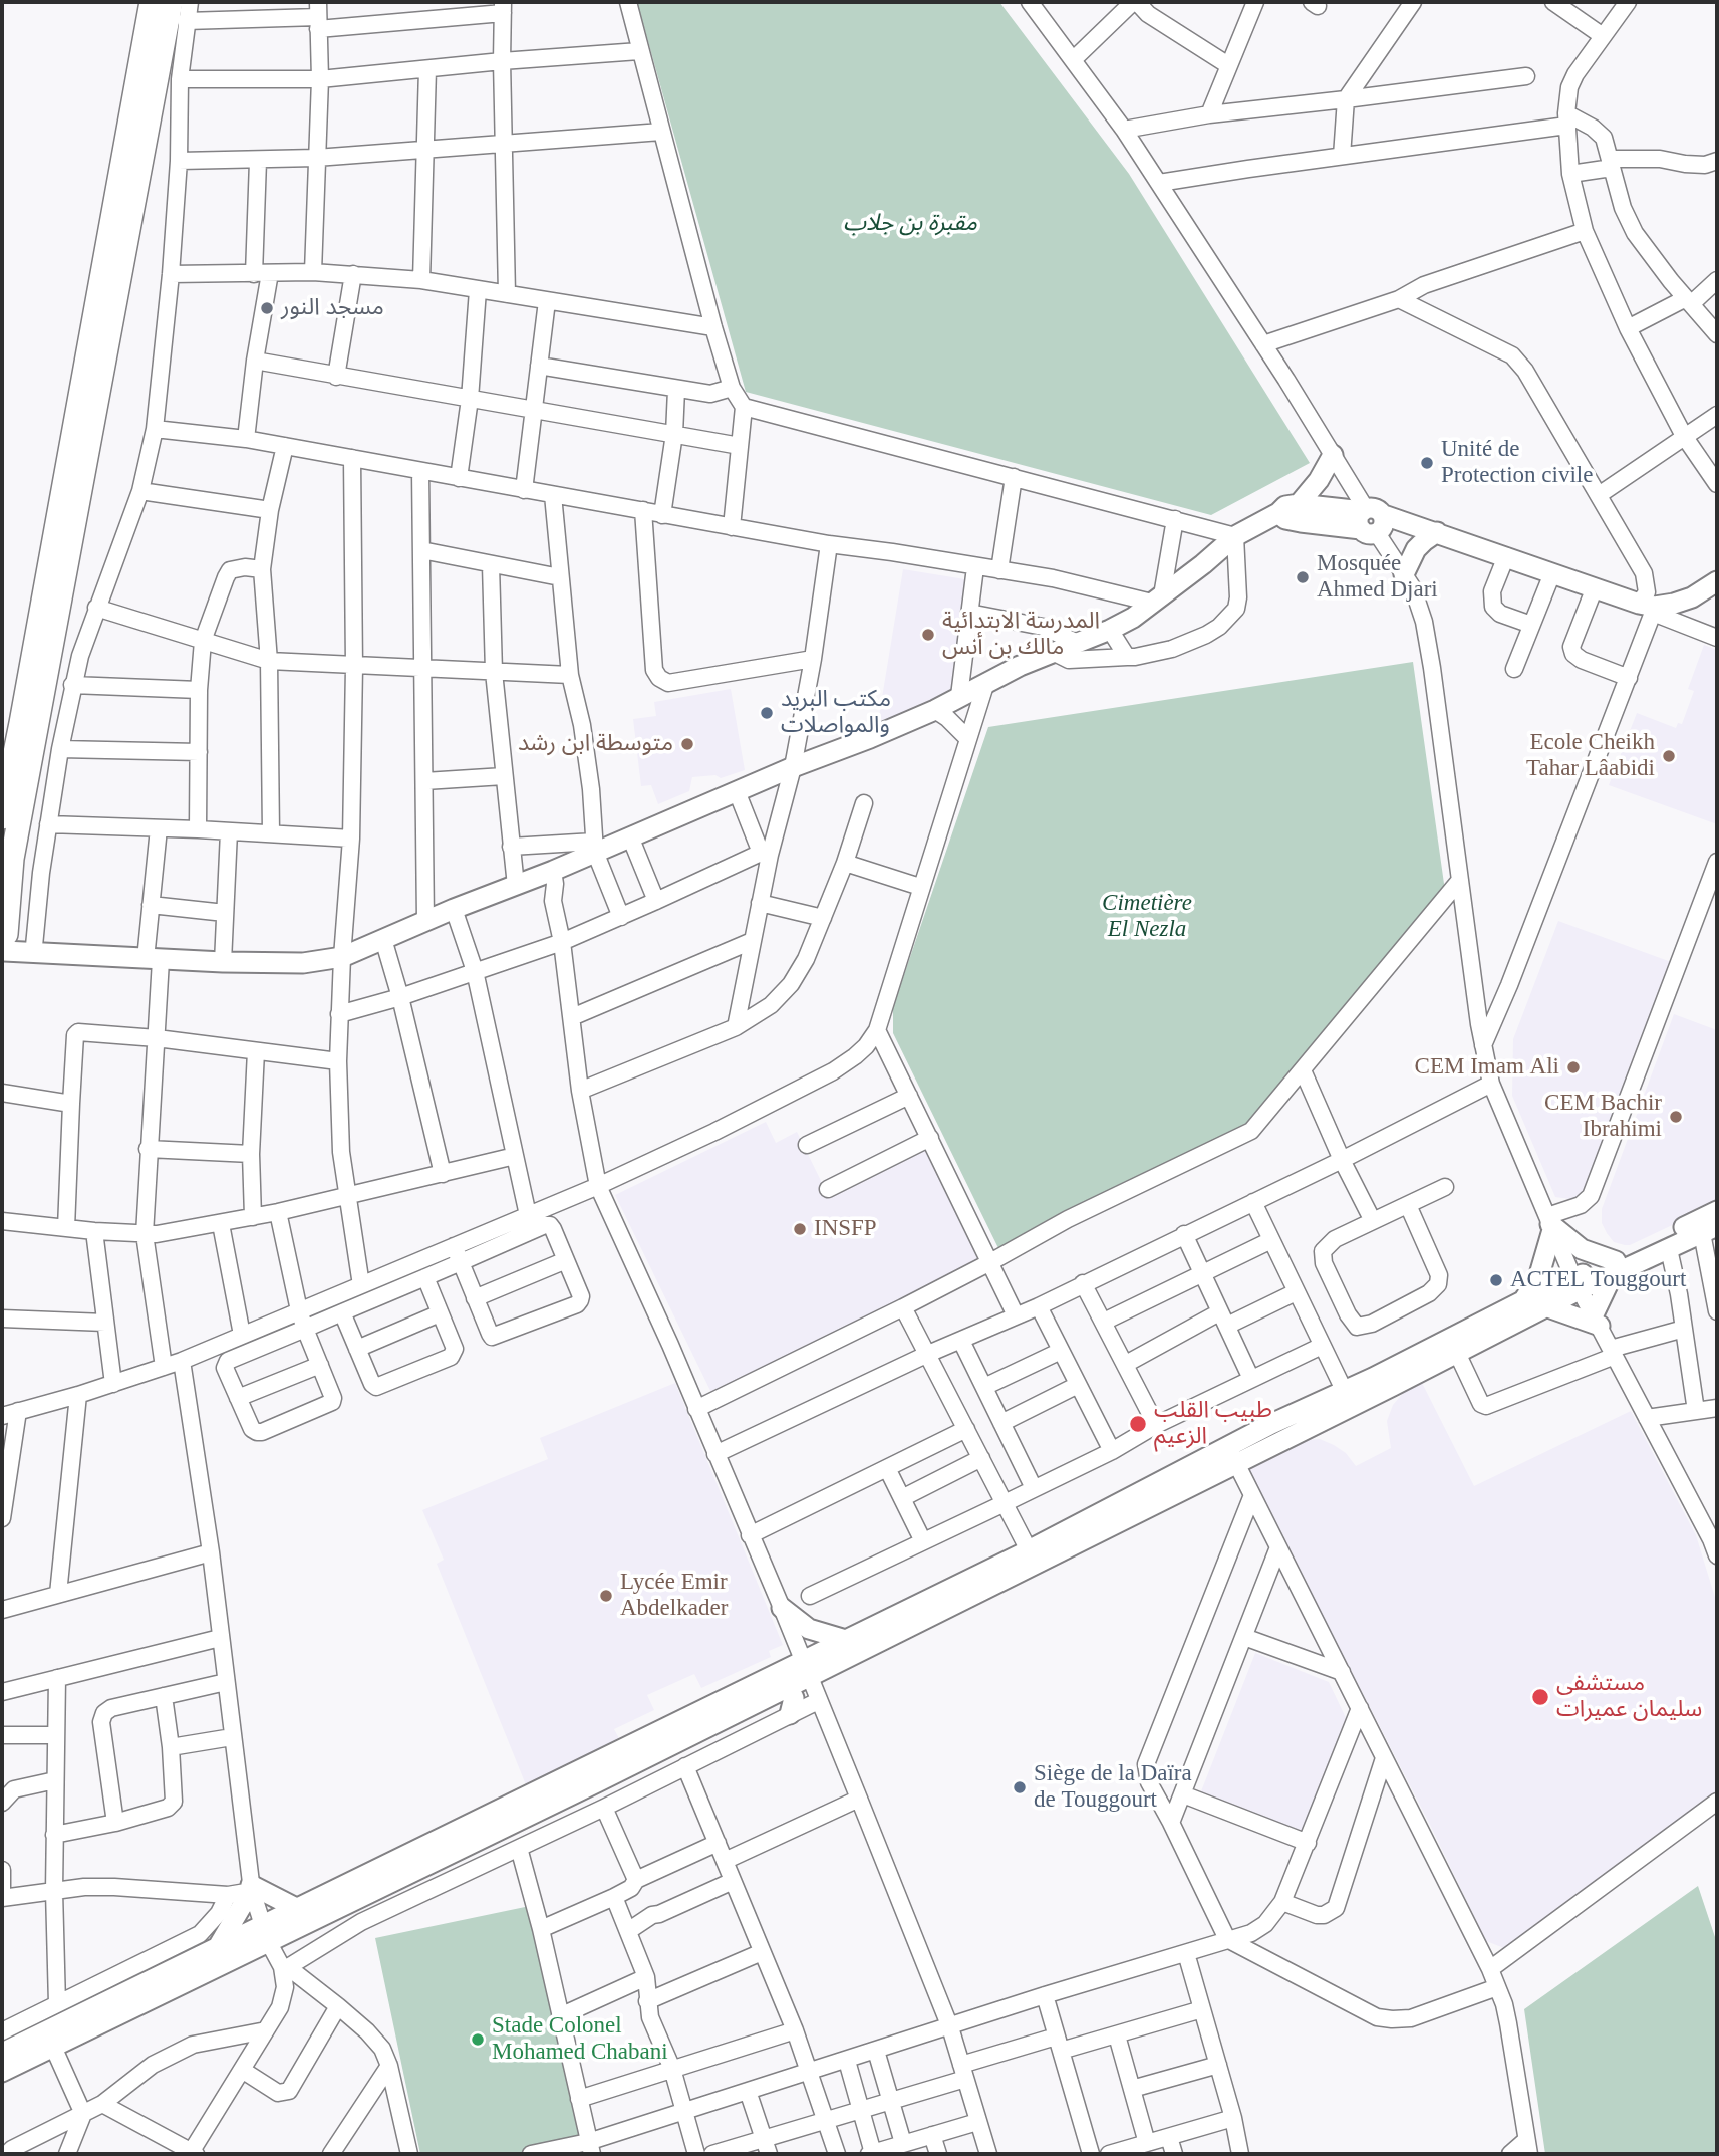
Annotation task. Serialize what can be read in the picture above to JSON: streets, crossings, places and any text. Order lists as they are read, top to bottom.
{
  "parks": ["مقبرة بن جلاب", "Cimetière El Nezla"],
  "places": [
    "مسجد النور",
    "Unité de Protection civile",
    "Mosquée Ahmed Djari",
    "المدرسة الابتدائية مالك بن أنس",
    "مكتب البريد والمواصلات",
    "متوسطة ابن رشد",
    "Ecole Cheikh Tahar Lâabidi",
    "CEM Imam Ali",
    "CEM Bachir Ibrahimi",
    "INSFP",
    "ACTEL Touggourt",
    "طبيب القلب الزعيم",
    "Lycée Emir Abdelkader",
    "مستشفى سليمان عميرات",
    "Siège de la Daïra de Touggourt",
    "Stade Colonel Mohamed Chabani"
  ]
}
